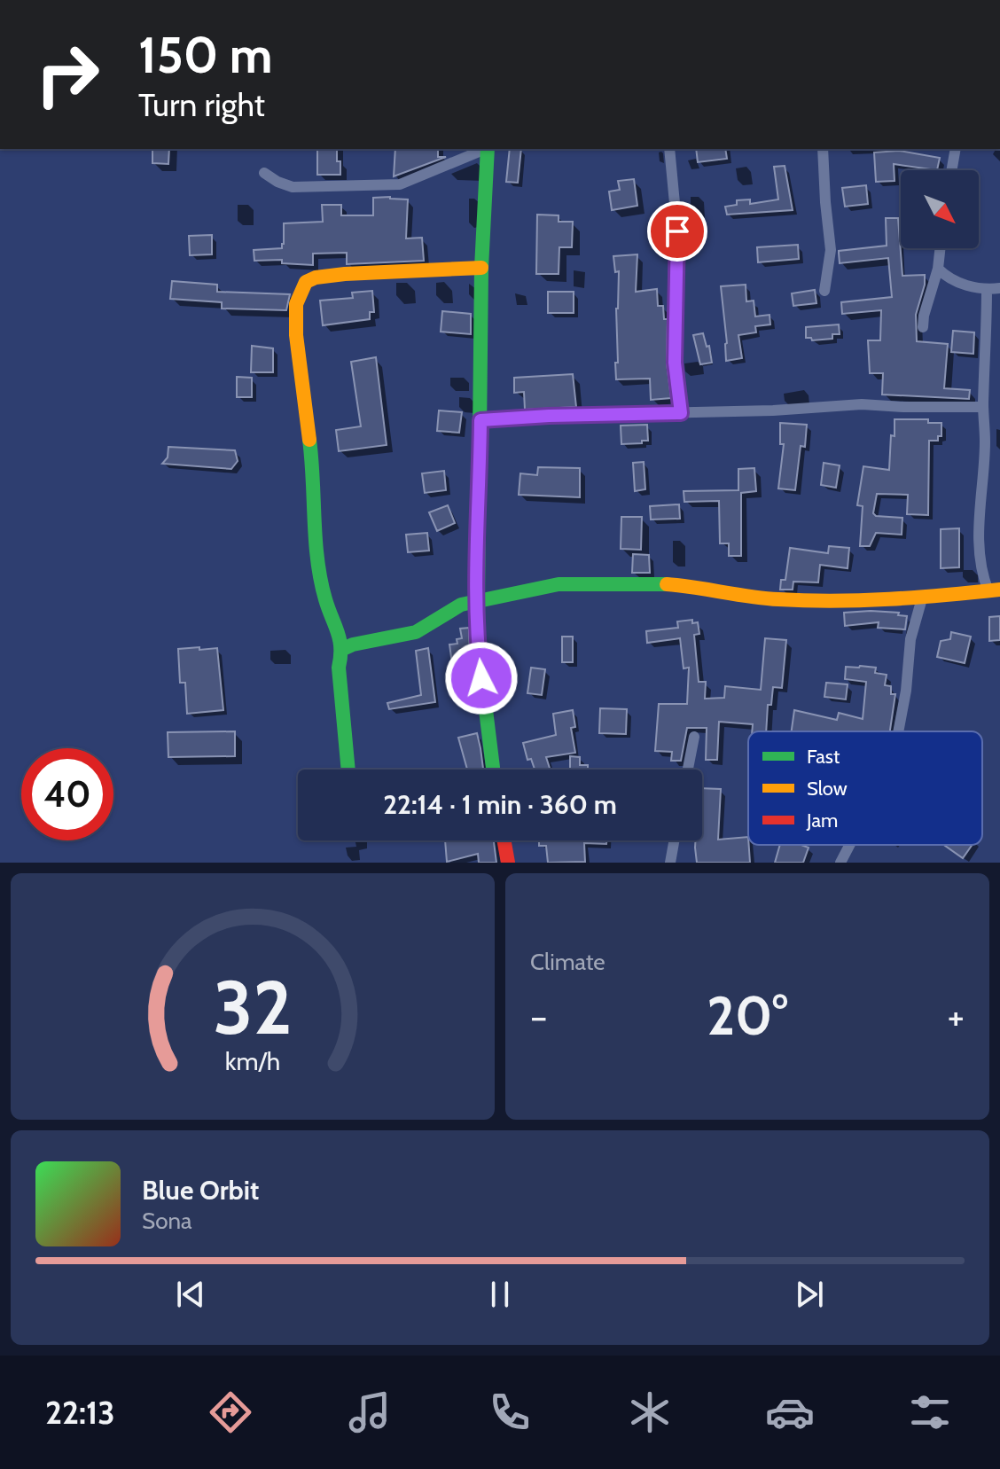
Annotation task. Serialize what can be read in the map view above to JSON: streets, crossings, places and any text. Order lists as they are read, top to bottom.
{
  "legend": ["Fast", "Slow", "Jam"],
  "north": "bottom right",
  "page": {
    "turn": ["150 m", "Turn right"],
    "limit": "40",
    "trip": "22:14 · 1 min · 360 m",
    "tile": "Climate",
    "heat": ["−", "20°", "+"],
    "song": ["Blue Orbit", "Sona"],
    "tabs": "22:13",
    "gauge": ["32", "km/h"]
  }
}
